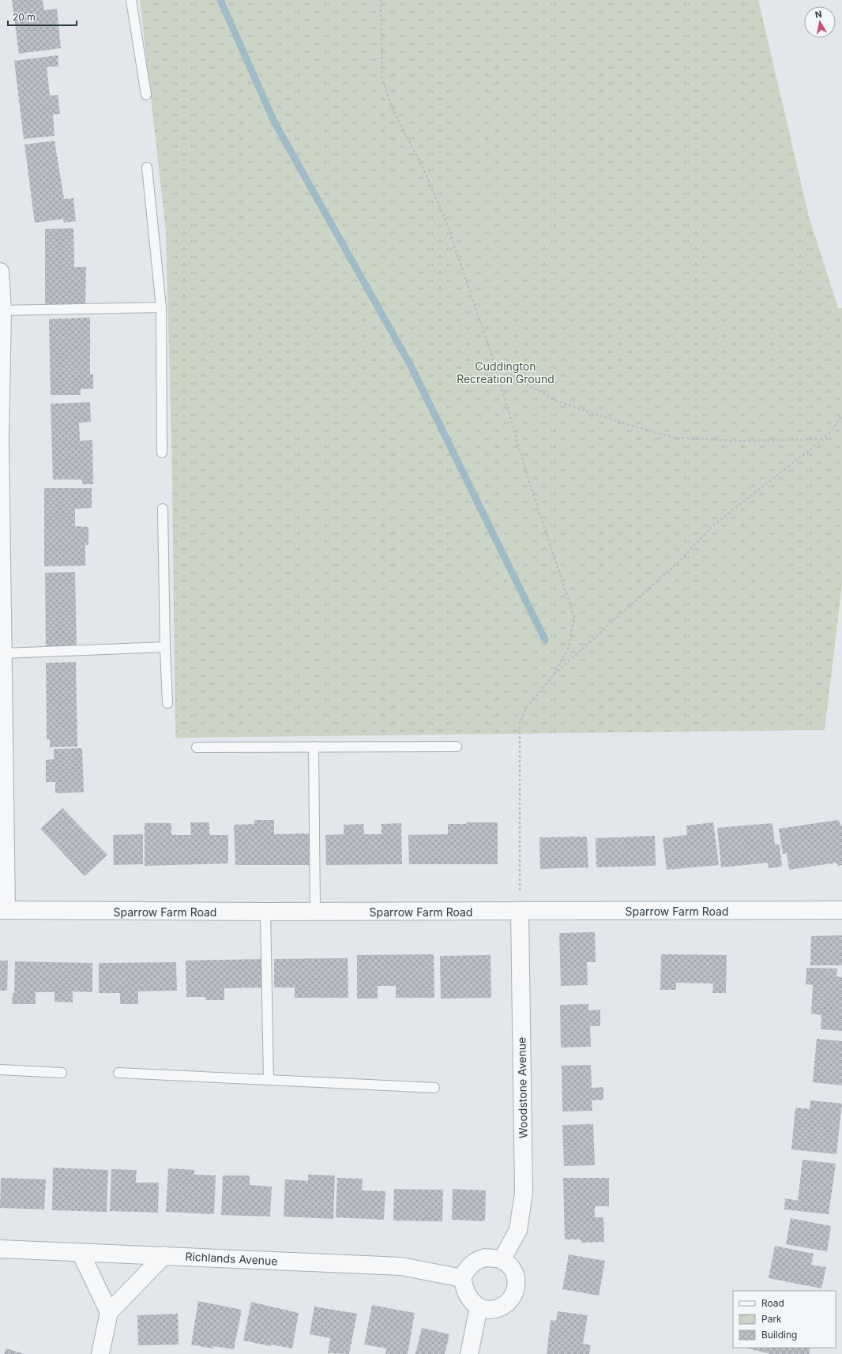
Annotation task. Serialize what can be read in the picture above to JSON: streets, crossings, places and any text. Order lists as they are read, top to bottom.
{
  "streets": {
    "street": ["Sparrow Farm Road", "Woodstone Avenue", "Richlands Avenue"]
  },
  "crossings": [
    ["Sparrow Farm Road", "Woodstone Avenue"],
    ["Woodstone Avenue", "Richlands Avenue"]
  ],
  "parks": ["Cuddington Recreation Ground"],
  "legend": ["Road", "Park", "Building"],
  "scale_bar": "20 m",
  "north": "top"
}
